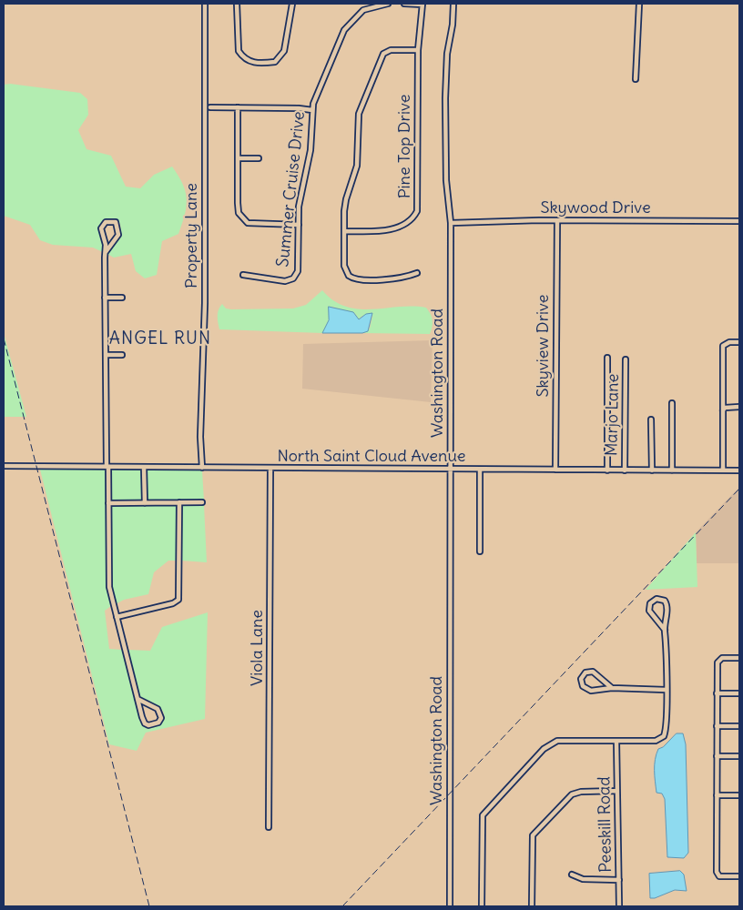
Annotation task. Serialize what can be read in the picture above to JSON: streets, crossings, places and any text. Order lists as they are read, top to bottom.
{
  "streets": {
    "street": [
      "Pine Top Drive",
      "Summer Cruise Drive",
      "Skywood Drive",
      "Property Lane",
      "Skyview Drive",
      "Washington Road",
      "Marjo Lane",
      "North Saint Cloud Avenue",
      "Viola Lane",
      "Peeskill Road"
    ]
  },
  "crossings": [
    ["Skywood Drive", "Skyview Drive"],
    ["Skywood Drive", "Washington Road"],
    ["Property Lane", "North Saint Cloud Avenue"],
    ["Skyview Drive", "North Saint Cloud Avenue"],
    ["Washington Road", "North Saint Cloud Avenue"],
    ["Marjo Lane", "North Saint Cloud Avenue"],
    ["North Saint Cloud Avenue", "Viola Lane"]
  ],
  "districts": ["ANGEL RUN"]
}
